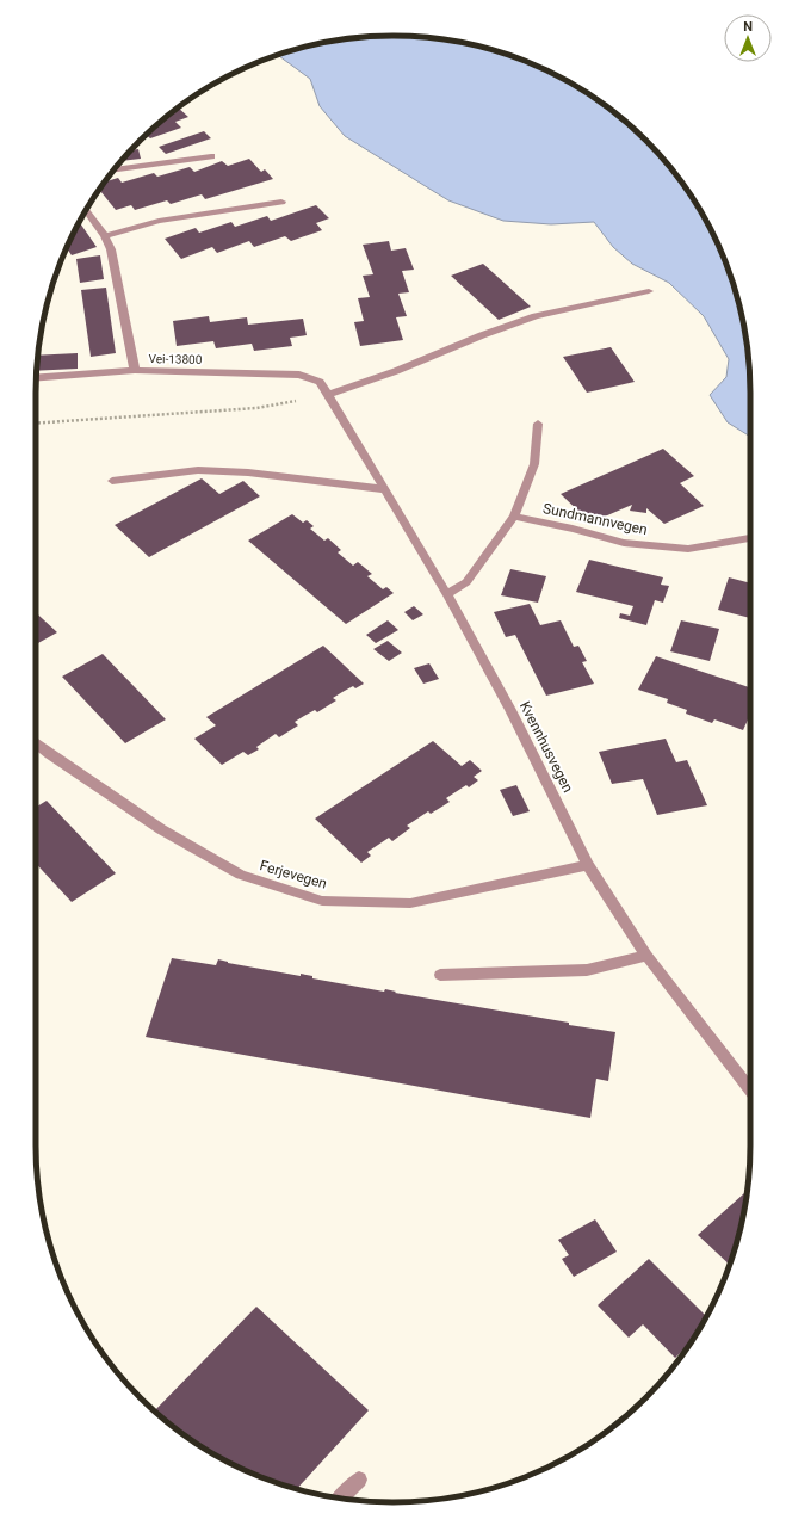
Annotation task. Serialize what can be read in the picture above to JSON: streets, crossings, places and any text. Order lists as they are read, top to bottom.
{
  "streets": {
    "street": [
      "Vei-13800",
      "Sundmannvegen",
      "Kvennhusvegen",
      "Ferjevegen"
    ]
  },
  "crossings": [
    ["Vei-13800", "Kvennhusvegen"],
    ["Kvennhusvegen", "Ferjevegen"]
  ],
  "north": "top"
}
